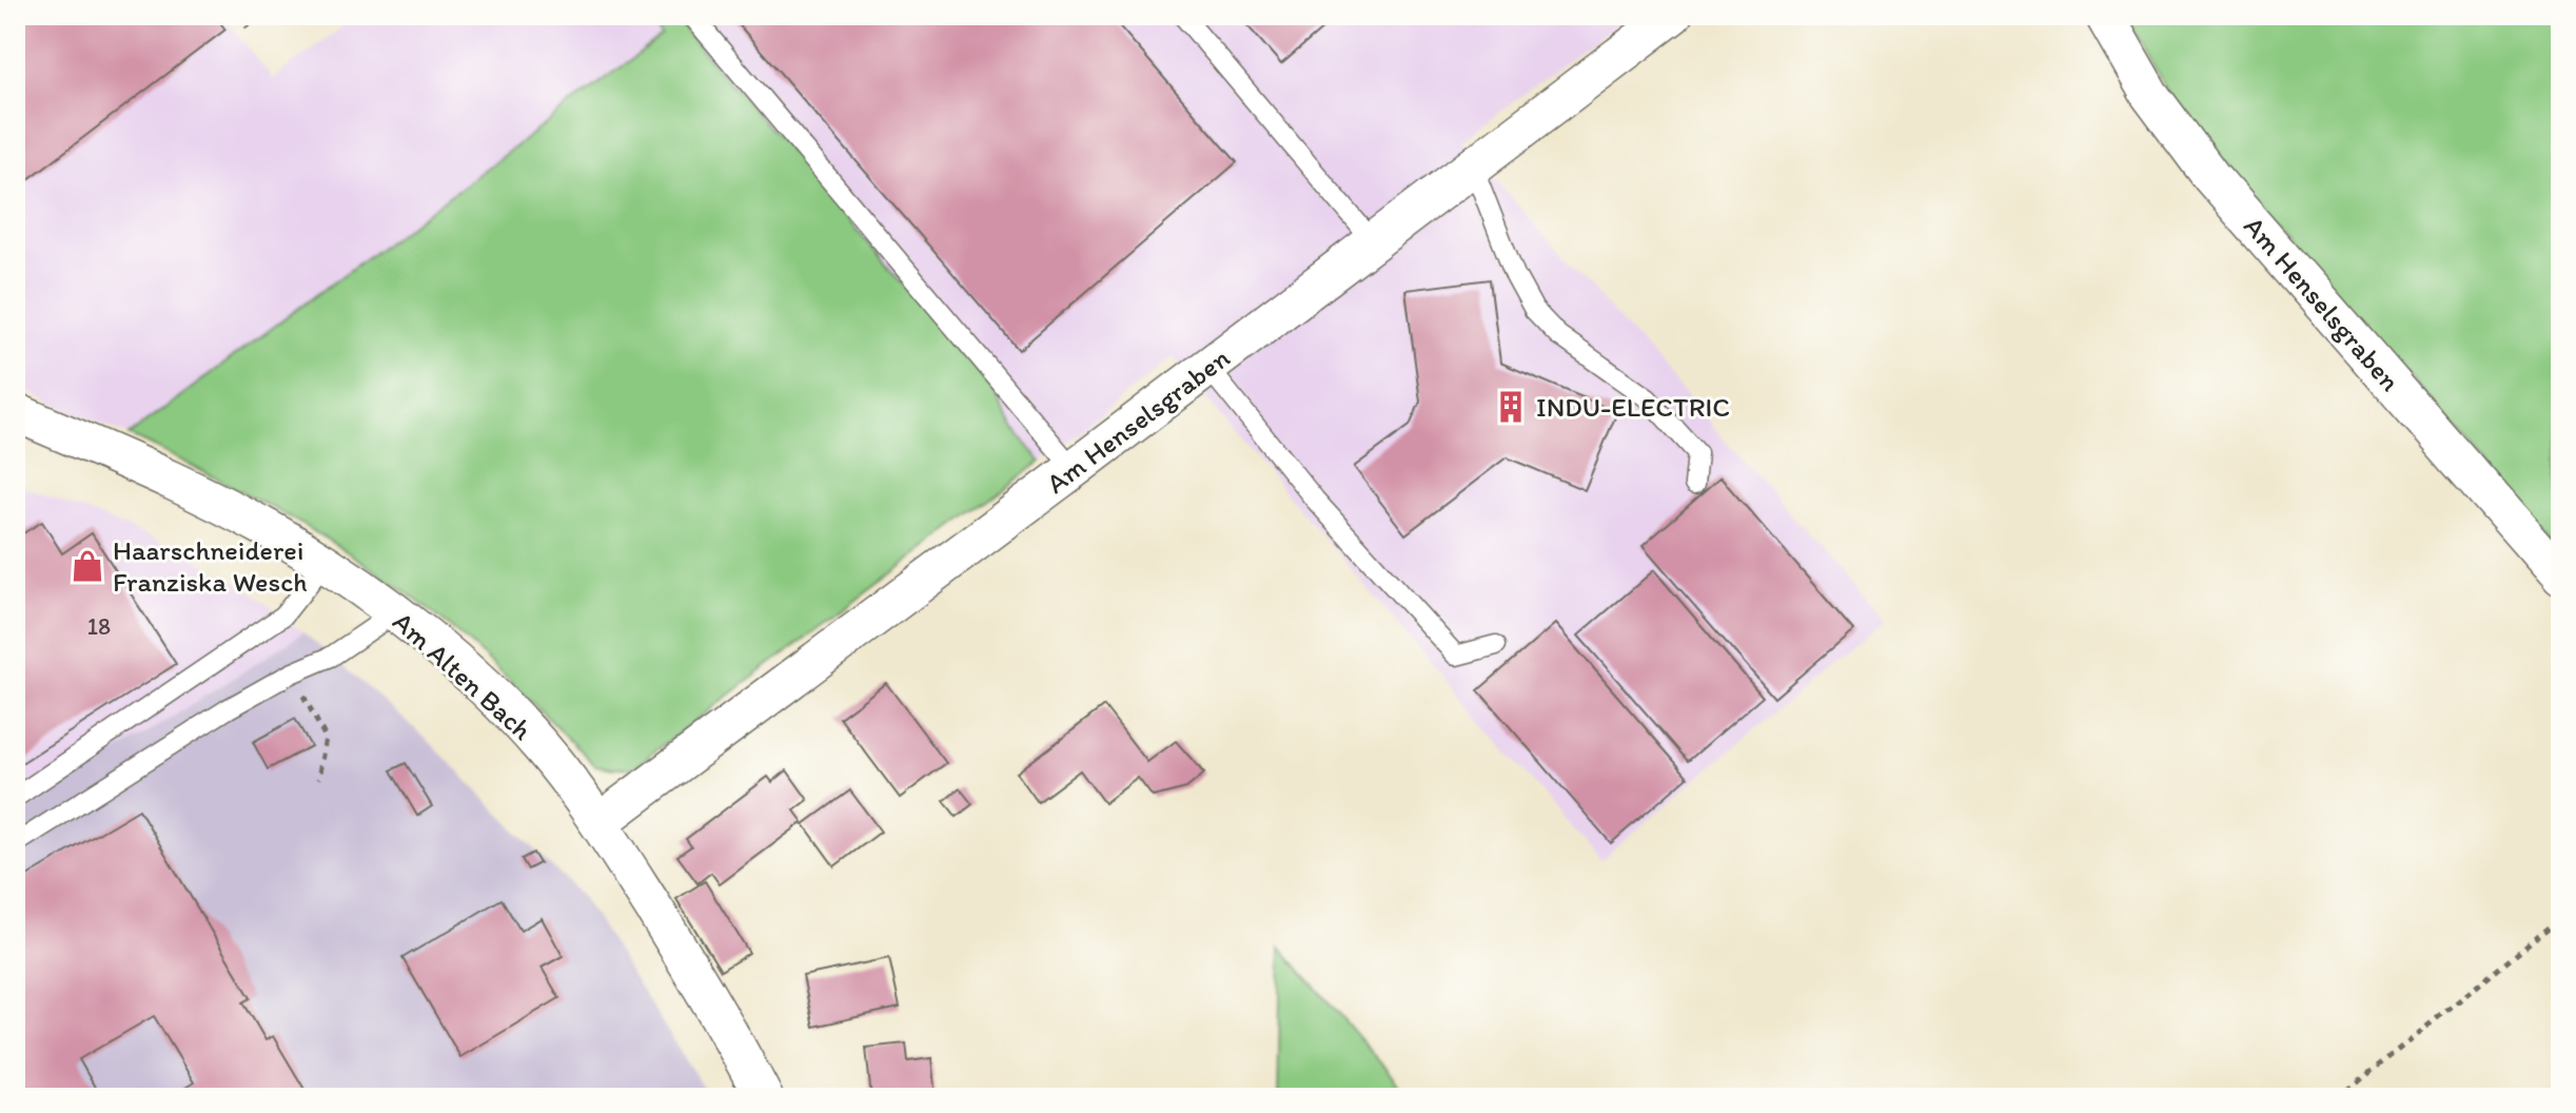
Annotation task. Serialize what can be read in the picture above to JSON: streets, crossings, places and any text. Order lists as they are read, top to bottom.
{
  "streets": {
    "street": ["Am Henselsgraben", "Am Alten Bach"]
  },
  "crossings": [
    ["Am Henselsgraben", "Am Alten Bach"]
  ],
  "places": {
    "building": ["INDU-ELECTRIC"],
    "shop": ["Haarschneiderei Franziska Wesch"]
  },
  "house_numbers": ["18"]
}
